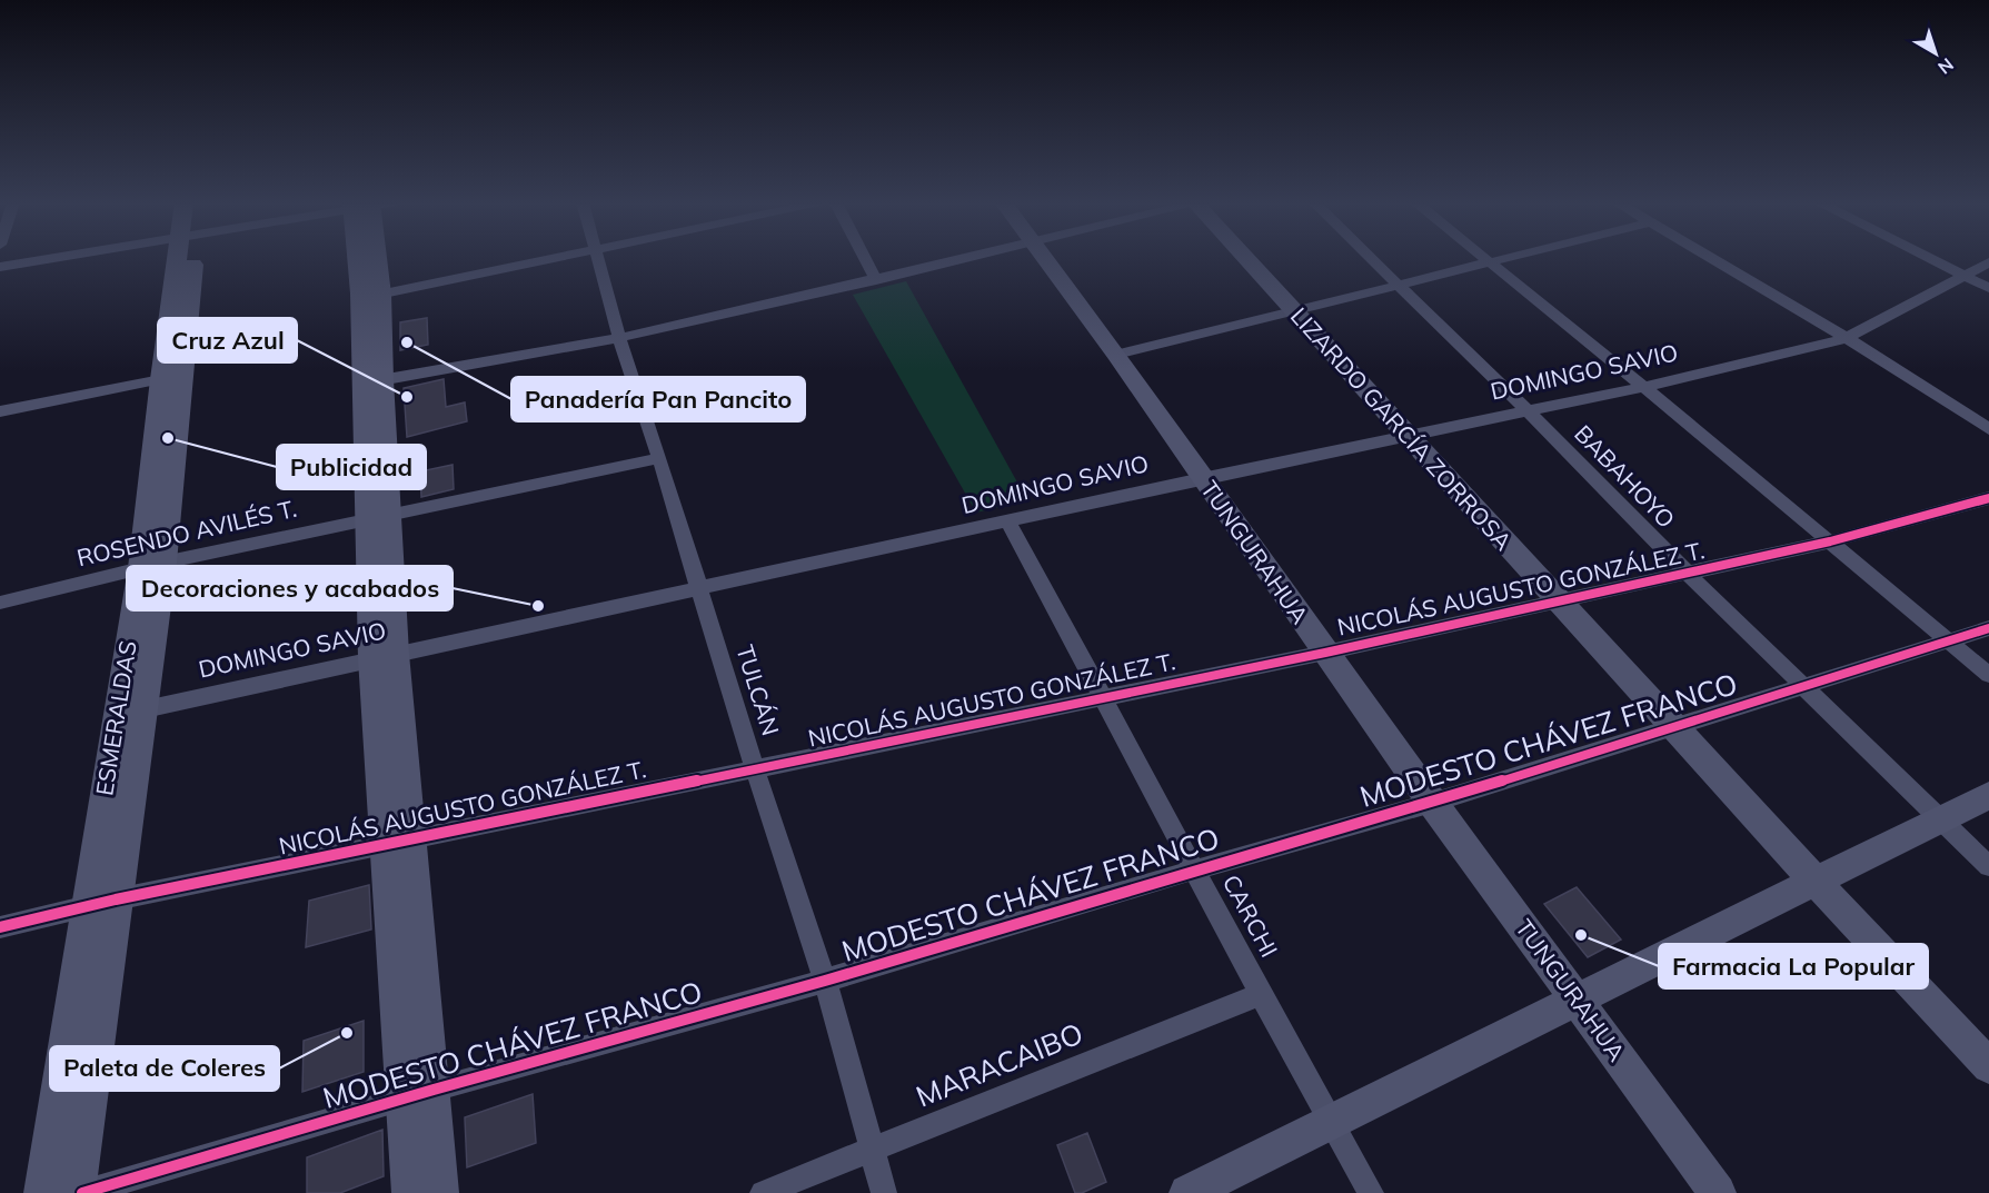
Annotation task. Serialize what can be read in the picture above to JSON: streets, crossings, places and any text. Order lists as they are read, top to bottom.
{
  "streets": {
    "main road": ["LIZARDO GARCÍA ZORROSA", "TUNGURAHUA", "ESMERALDAS"],
    "street": [
      "DOMINGO SAVIO",
      "BABAHOYO",
      "ROSENDO AVILÉS T.",
      "NICOLÁS AUGUSTO GONZÁLEZ T.",
      "TULCÁN",
      "MODESTO CHÁVEZ FRANCO",
      "CARCHI",
      "MARACAIBO"
    ]
  },
  "crossings": [
    ["DOMINGO SAVIO", "LIZARDO GARCÍA ZORROSA"],
    ["DOMINGO SAVIO", "BABAHOYO"],
    ["DOMINGO SAVIO", "TUNGURAHUA"],
    ["DOMINGO SAVIO", "TULCÁN"],
    ["DOMINGO SAVIO", "ESMERALDAS"],
    ["DOMINGO SAVIO", "CARCHI"],
    ["LIZARDO GARCÍA ZORROSA", "NICOLÁS AUGUSTO GONZÁLEZ T."],
    ["LIZARDO GARCÍA ZORROSA", "MODESTO CHÁVEZ FRANCO"],
    ["BABAHOYO", "NICOLÁS AUGUSTO GONZÁLEZ T."],
    ["BABAHOYO", "MODESTO CHÁVEZ FRANCO"],
    ["ROSENDO AVILÉS T.", "TULCÁN"],
    ["ROSENDO AVILÉS T.", "ESMERALDAS"],
    ["TUNGURAHUA", "NICOLÁS AUGUSTO GONZÁLEZ T."],
    ["TUNGURAHUA", "MODESTO CHÁVEZ FRANCO"],
    ["NICOLÁS AUGUSTO GONZÁLEZ T.", "TULCÁN"],
    ["NICOLÁS AUGUSTO GONZÁLEZ T.", "ESMERALDAS"],
    ["NICOLÁS AUGUSTO GONZÁLEZ T.", "CARCHI"],
    ["TULCÁN", "MODESTO CHÁVEZ FRANCO"],
    ["TULCÁN", "MARACAIBO"],
    ["MODESTO CHÁVEZ FRANCO", "CARCHI"],
    ["CARCHI", "MARACAIBO"]
  ],
  "places": [
    "Panadería Pan Pancito",
    "Cruz Azul",
    "Publicidad",
    "Decoraciones y acabados",
    "Farmacia La Popular",
    "Paleta de Coleres"
  ],
  "north": "bottom right"
}
